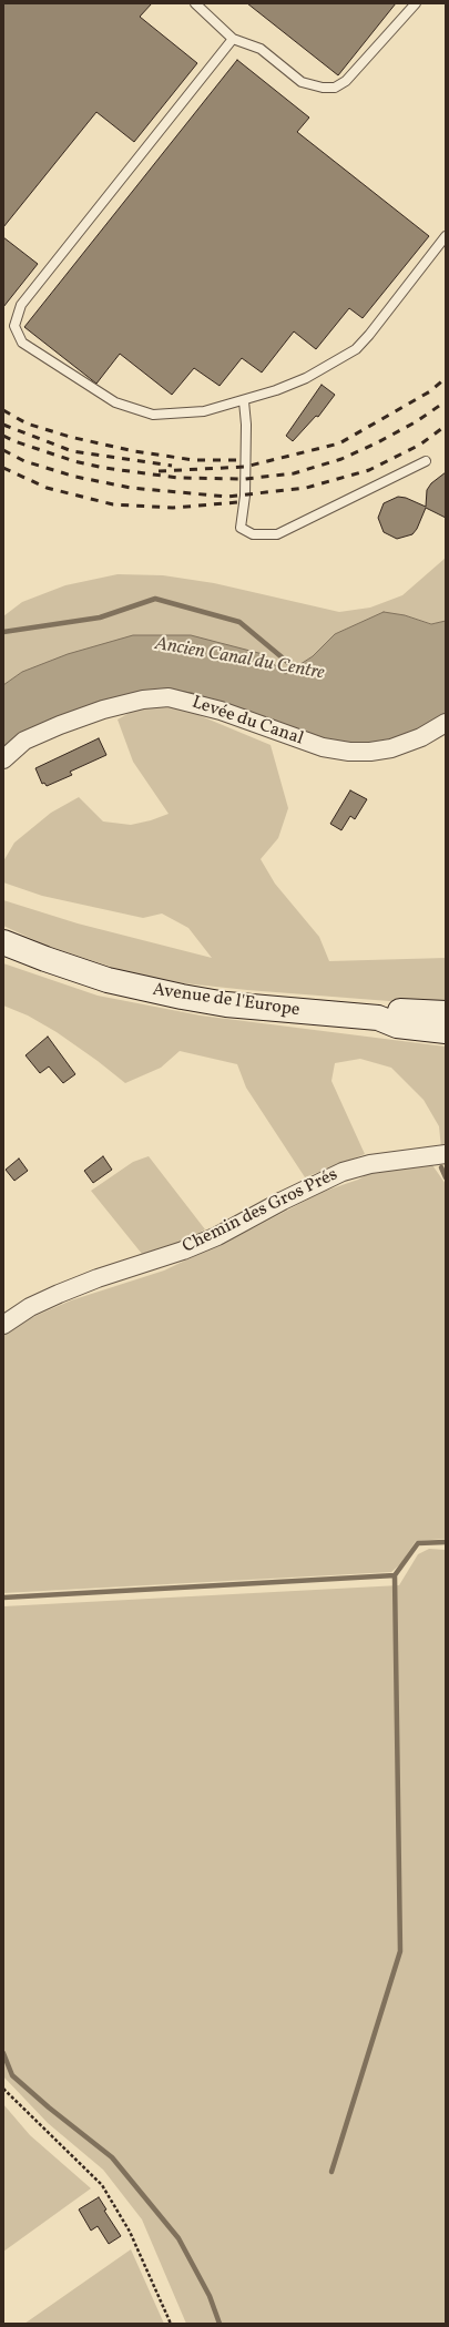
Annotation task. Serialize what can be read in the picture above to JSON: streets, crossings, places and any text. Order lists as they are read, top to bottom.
{
  "streets": {
    "main road": ["Avenue de l'Europe"],
    "street": ["Levée du Canal", "Chemin des Gros Prés"]
  },
  "water": ["Ancien Canal du Centre"]
}
